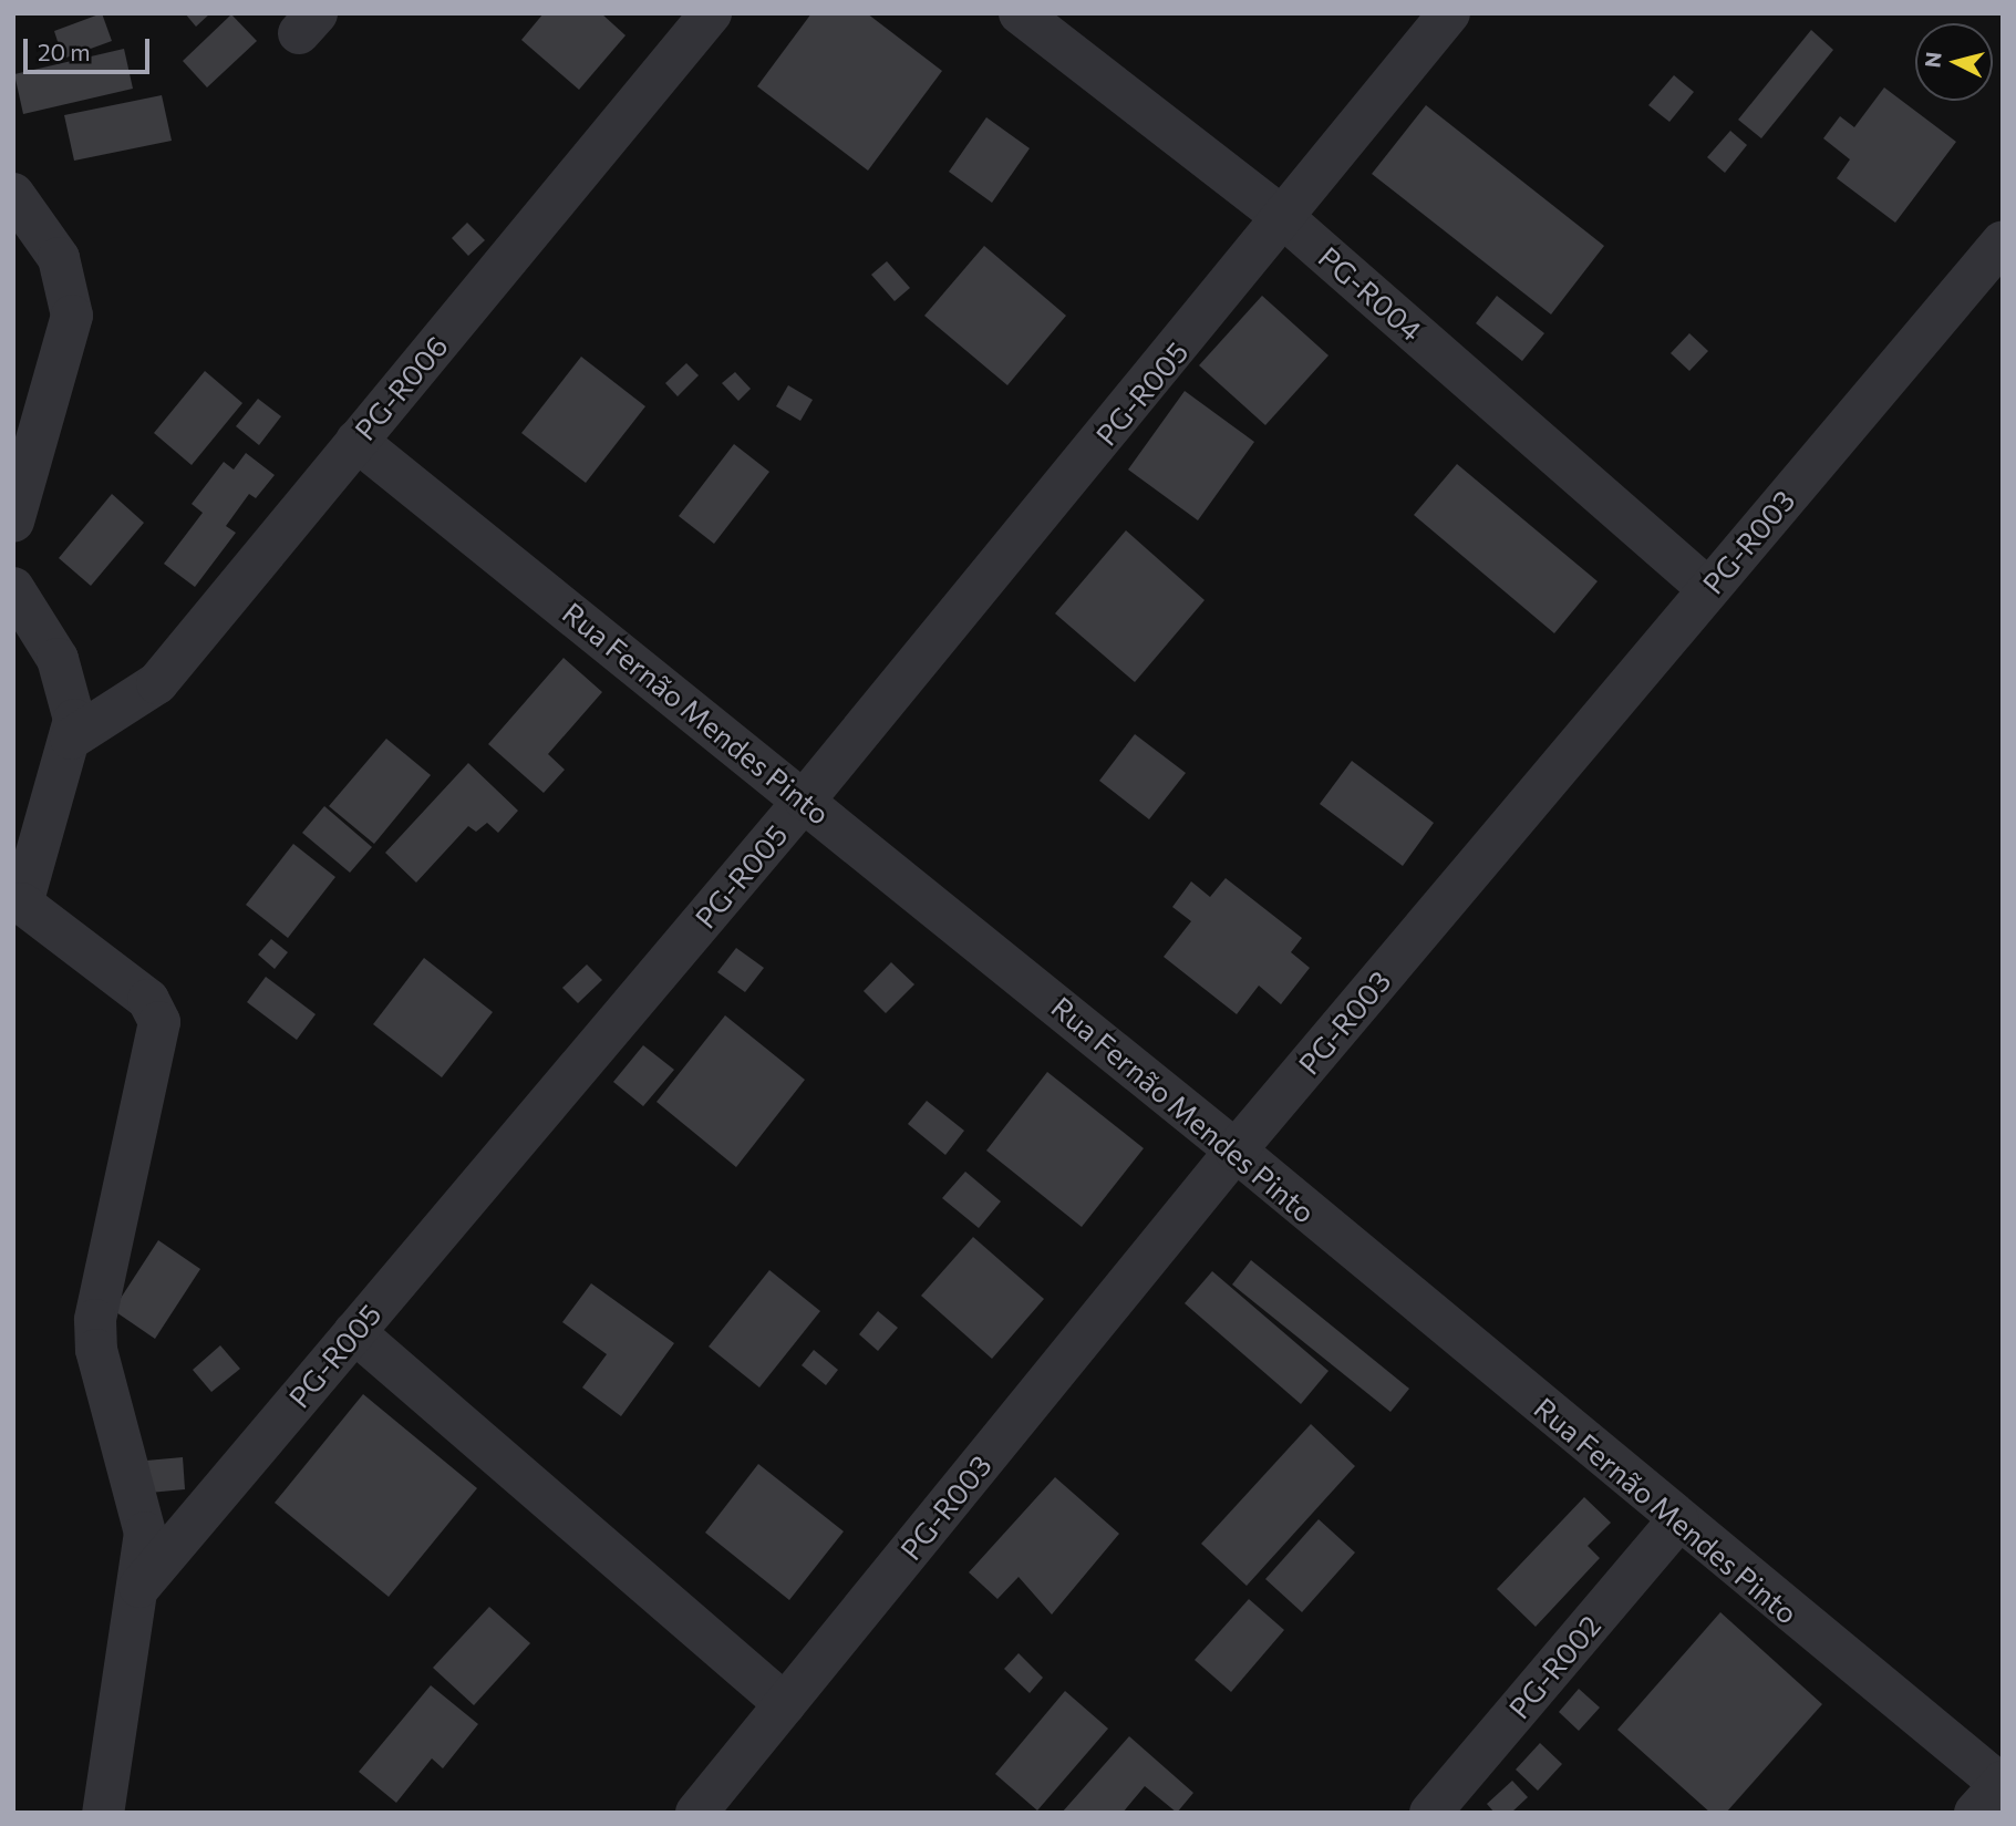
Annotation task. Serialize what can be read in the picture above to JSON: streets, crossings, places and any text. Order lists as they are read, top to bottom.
{
  "streets": {
    "street": [
      "PG-R004",
      "PG-R006",
      "PG-R005",
      "PG-R003",
      "Rua Fernão Mendes Pinto",
      "PG-R002"
    ]
  },
  "crossings": [
    ["PG-R004", "PG-R005"],
    ["PG-R004", "PG-R003"],
    ["PG-R006", "Rua Fernão Mendes Pinto"],
    ["PG-R005", "Rua Fernão Mendes Pinto"],
    ["PG-R003", "Rua Fernão Mendes Pinto"],
    ["Rua Fernão Mendes Pinto", "PG-R002"]
  ],
  "scale_bar": "20 m",
  "north": "left"
}
